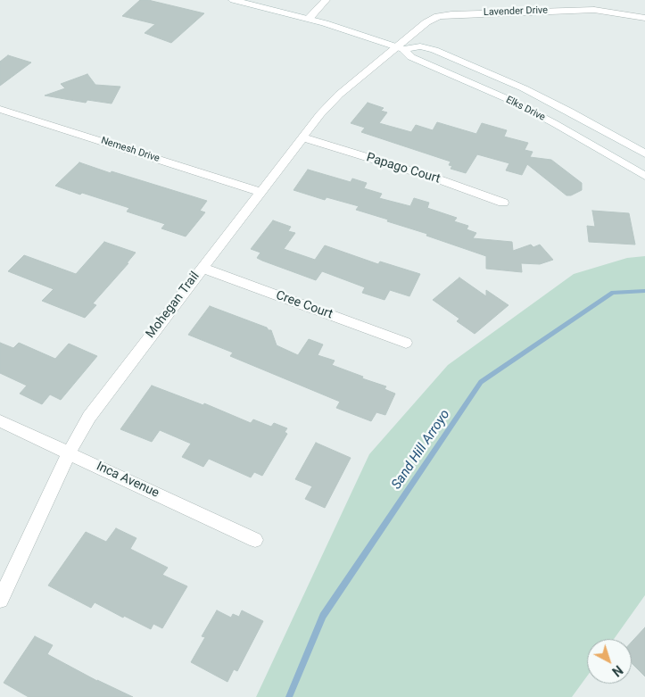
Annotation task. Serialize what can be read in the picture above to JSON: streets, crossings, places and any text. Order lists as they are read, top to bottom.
{
  "streets": {
    "street": [
      "Lavender Drive",
      "Elks Drive",
      "Nemesh Drive",
      "Papago Court",
      "Mohegan Trail",
      "Cree Court",
      "Inca Avenue"
    ]
  },
  "crossings": [
    ["Lavender Drive", "Elks Drive"],
    ["Lavender Drive", "Mohegan Trail"],
    ["Elks Drive", "Mohegan Trail"],
    ["Nemesh Drive", "Mohegan Trail"],
    ["Papago Court", "Mohegan Trail"],
    ["Mohegan Trail", "Cree Court"],
    ["Mohegan Trail", "Inca Avenue"]
  ],
  "water": ["Sand Hill Arroyo"],
  "north": "bottom right"
}
